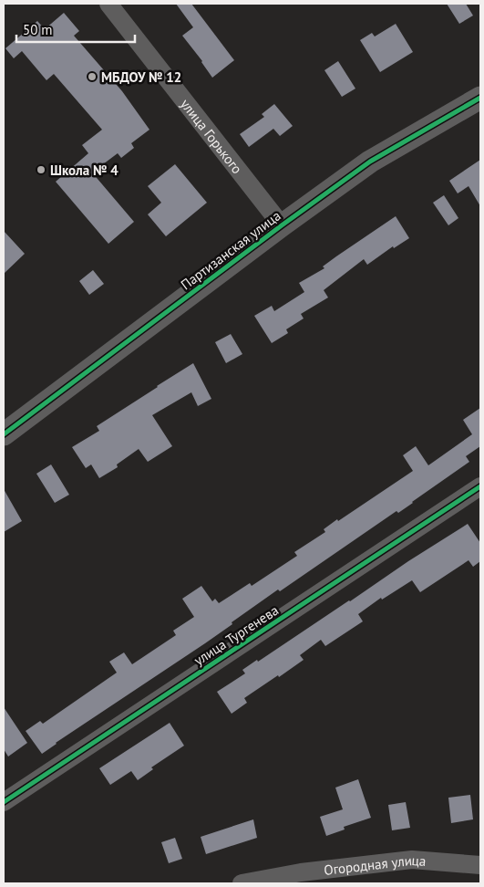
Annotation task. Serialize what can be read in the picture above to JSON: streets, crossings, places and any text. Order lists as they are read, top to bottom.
{
  "streets": {
    "street": [
      "улица Горького",
      "Партизанская улица",
      "улица Тургенева",
      "Огородная улица"
    ]
  },
  "crossings": [
    ["улица Горького", "Партизанская улица"]
  ],
  "places": ["МБДОУ № 12", "Школа № 4"],
  "scale_bar": "50 m"
}
